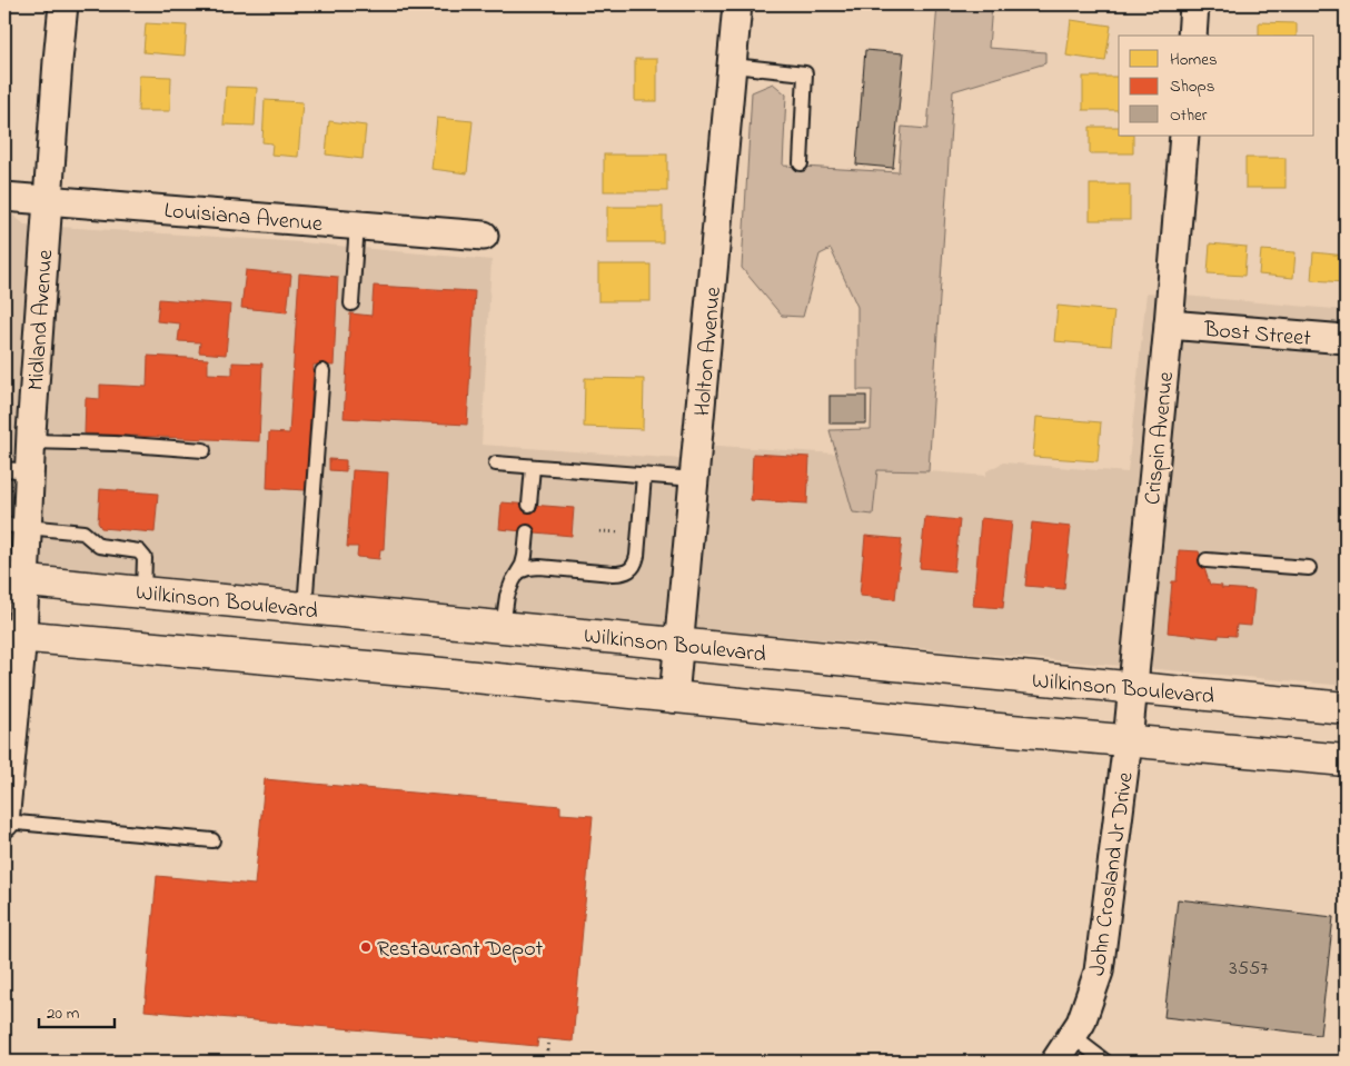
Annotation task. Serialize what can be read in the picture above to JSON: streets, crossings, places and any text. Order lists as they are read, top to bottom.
{
  "streets": {
    "main road": ["Wilkinson Boulevard"],
    "street": [
      "Louisiana Avenue",
      "Midland Avenue",
      "Bost Street",
      "Holton Avenue",
      "Crispin Avenue",
      "John Crosland Jr Drive"
    ]
  },
  "crossings": [
    ["Louisiana Avenue", "Midland Avenue"],
    ["Midland Avenue", "Wilkinson Boulevard"],
    ["Bost Street", "Crispin Avenue"],
    ["Holton Avenue", "Wilkinson Boulevard"],
    ["Crispin Avenue", "Wilkinson Boulevard"],
    ["Crispin Avenue", "John Crosland Jr Drive"]
  ],
  "places": ["Restaurant Depot"],
  "house_numbers": ["3557"],
  "legend": ["Homes", "Shops", "Other"],
  "scale_bar": "20 m"
}
